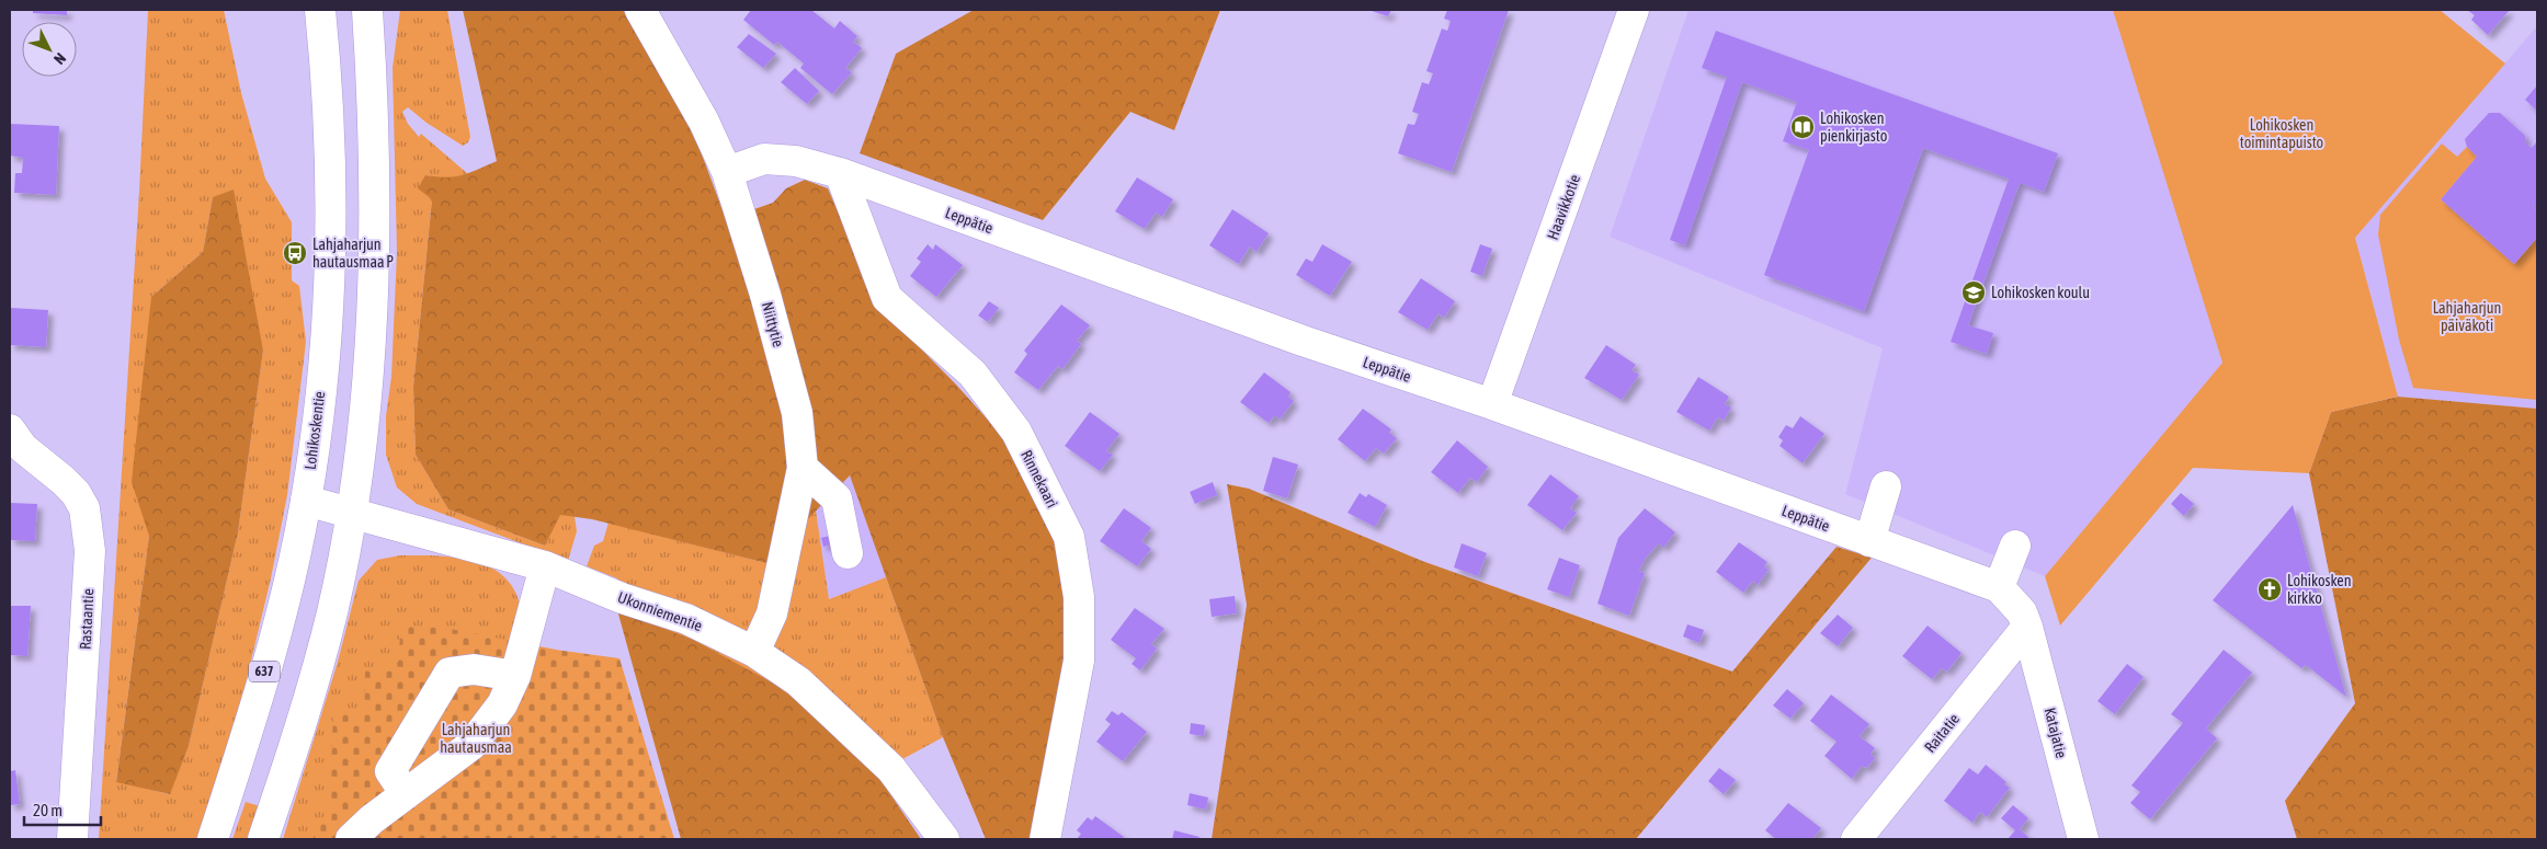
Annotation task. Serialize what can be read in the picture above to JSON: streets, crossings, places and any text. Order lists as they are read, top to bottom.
{
  "streets": {
    "street": [
      "Haavikkotie",
      "Leppätie",
      "Niittytie",
      "Lohikoskentie",
      "Rinnekaari",
      "Ukonniementie",
      "Rastaantie",
      "637",
      "Raitatie",
      "Katajatie"
    ]
  },
  "crossings": [
    ["Haavikkotie", "Leppätie"],
    ["Leppätie", "Niittytie"],
    ["Leppätie", "Rinnekaari"],
    ["Leppätie", "Raitatie"],
    ["Leppätie", "Katajatie"],
    ["Niittytie", "Ukonniementie"],
    ["Lohikoskentie", "Ukonniementie"],
    ["Raitatie", "Katajatie"]
  ],
  "parks": ["Lohikosken toimintapuisto", "Lahjaharjun päiväkoti", "Lahjaharjun hautausmaa"],
  "places": {
    "library": ["Lohikosken pienkirjasto"],
    "bus stop": ["Lahjaharjun hautausmaa P"],
    "school or university": ["Lohikosken koulu"],
    "church": ["Lohikosken kirkko"]
  },
  "scale_bar": "20 m",
  "north": "bottom right"
}
